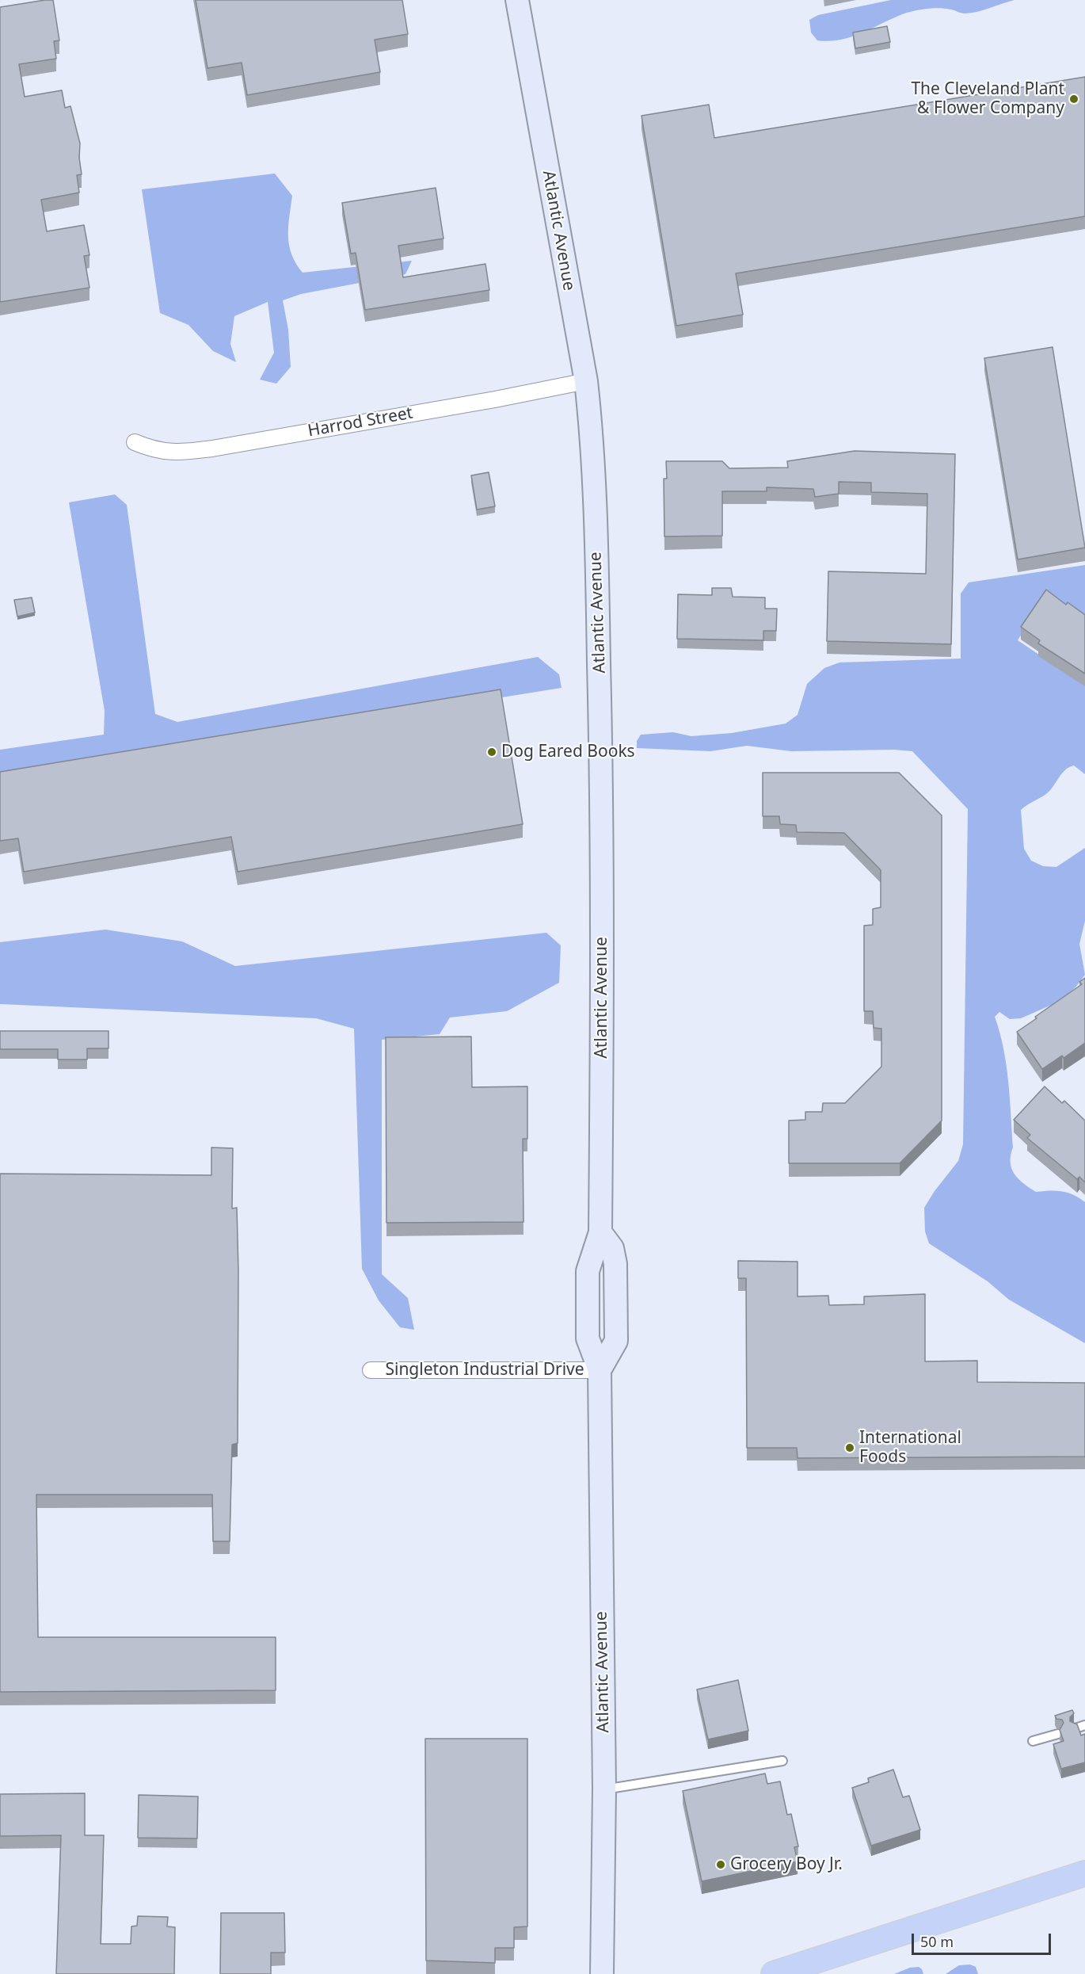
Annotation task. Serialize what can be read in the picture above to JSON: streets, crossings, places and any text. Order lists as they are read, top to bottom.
{
  "streets": {
    "main road": ["Atlantic Avenue"],
    "street": ["Harrod Street", "Singleton Industrial Drive"]
  },
  "crossings": [
    ["Atlantic Avenue", "Harrod Street"],
    ["Atlantic Avenue", "Singleton Industrial Drive"]
  ],
  "places": [
    "The Cleveland Plant & Flower Company",
    "Dog Eared Books",
    "International Foods",
    "Grocery Boy Jr."
  ],
  "scale_bar": "50 m"
}
